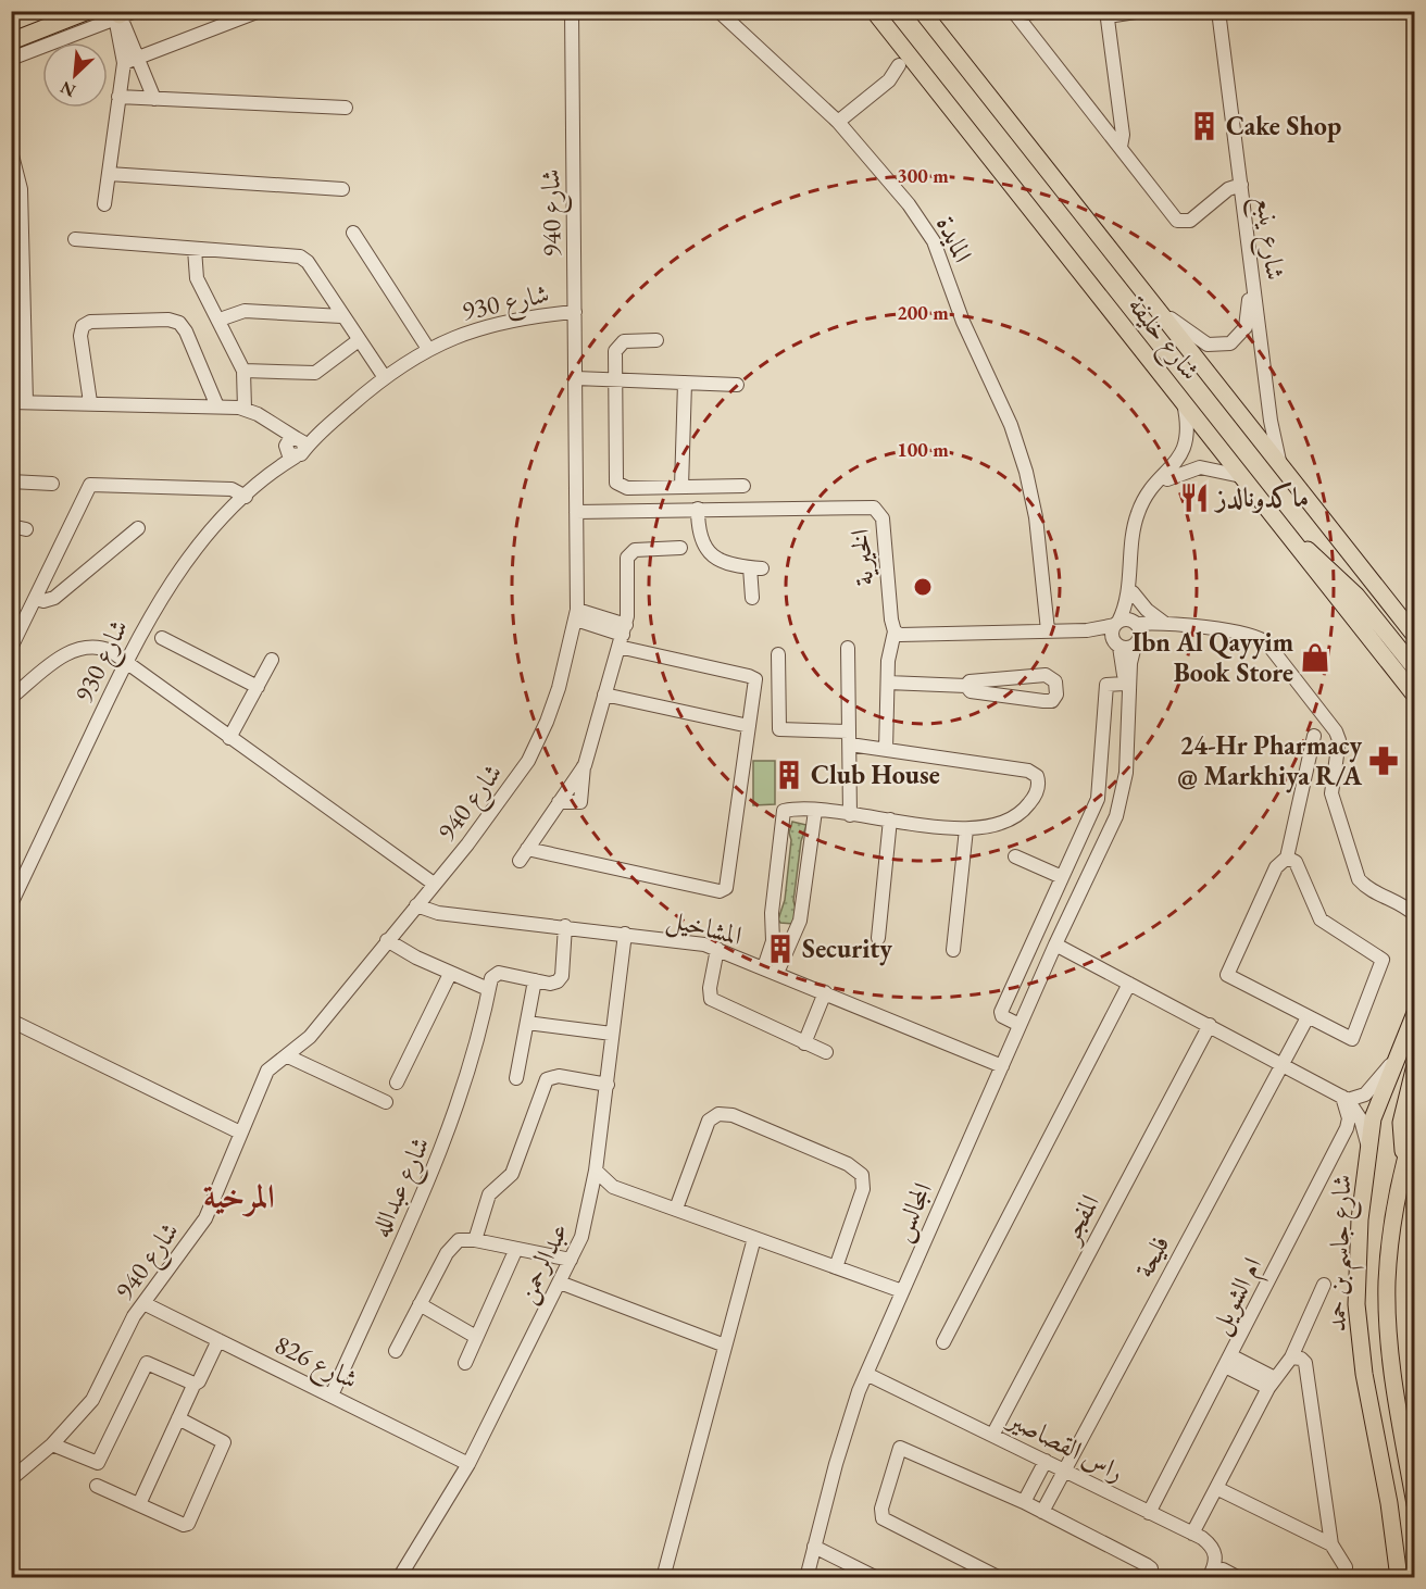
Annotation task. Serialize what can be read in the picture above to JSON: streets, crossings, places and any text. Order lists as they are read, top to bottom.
{
  "streets": {
    "main road": ["شارع خليفة", "شارع جاسم بن حمد"],
    "street": [
      "شارع 940",
      "شارع ينبع",
      "المايدة",
      "شارع 930",
      "الخيرية",
      "المشاخيل",
      "شارع عبدالله",
      "المجالس",
      "المفجر",
      "فليحة",
      "عبدالرحمن",
      "ام الشويل",
      "شارع 826",
      "راس القصاصير"
    ]
  },
  "crossings": [
    ["شارع 940", "شارع 930"],
    ["شارع 940", "الخيرية"],
    ["شارع 940", "المشاخيل"],
    ["شارع 940", "شارع 826"],
    ["شارع ينبع", "شارع خليفة"],
    ["المشاخيل", "المجالس"],
    ["المشاخيل", "عبدالرحمن"],
    ["شارع عبدالله", "شارع 826"],
    ["المجالس", "راس القصاصير"],
    ["المفجر", "راس القصاصير"],
    ["فليحة", "راس القصاصير"],
    ["عبدالرحمن", "شارع 826"],
    ["ام الشويل", "راس القصاصير"]
  ],
  "districts": ["المرخية"],
  "places": {
    "building": ["Cake Shop", "Club House", "Security"],
    "restaurant": ["ماكدونالدز"],
    "shop": ["Ibn Al Qayyim Book Store"],
    "pharmacy": ["24-Hr Pharmacy @ Markhiya R/A"]
  },
  "north": "bottom left",
  "rings": ["300 m", "200 m", "100 m"]
}
